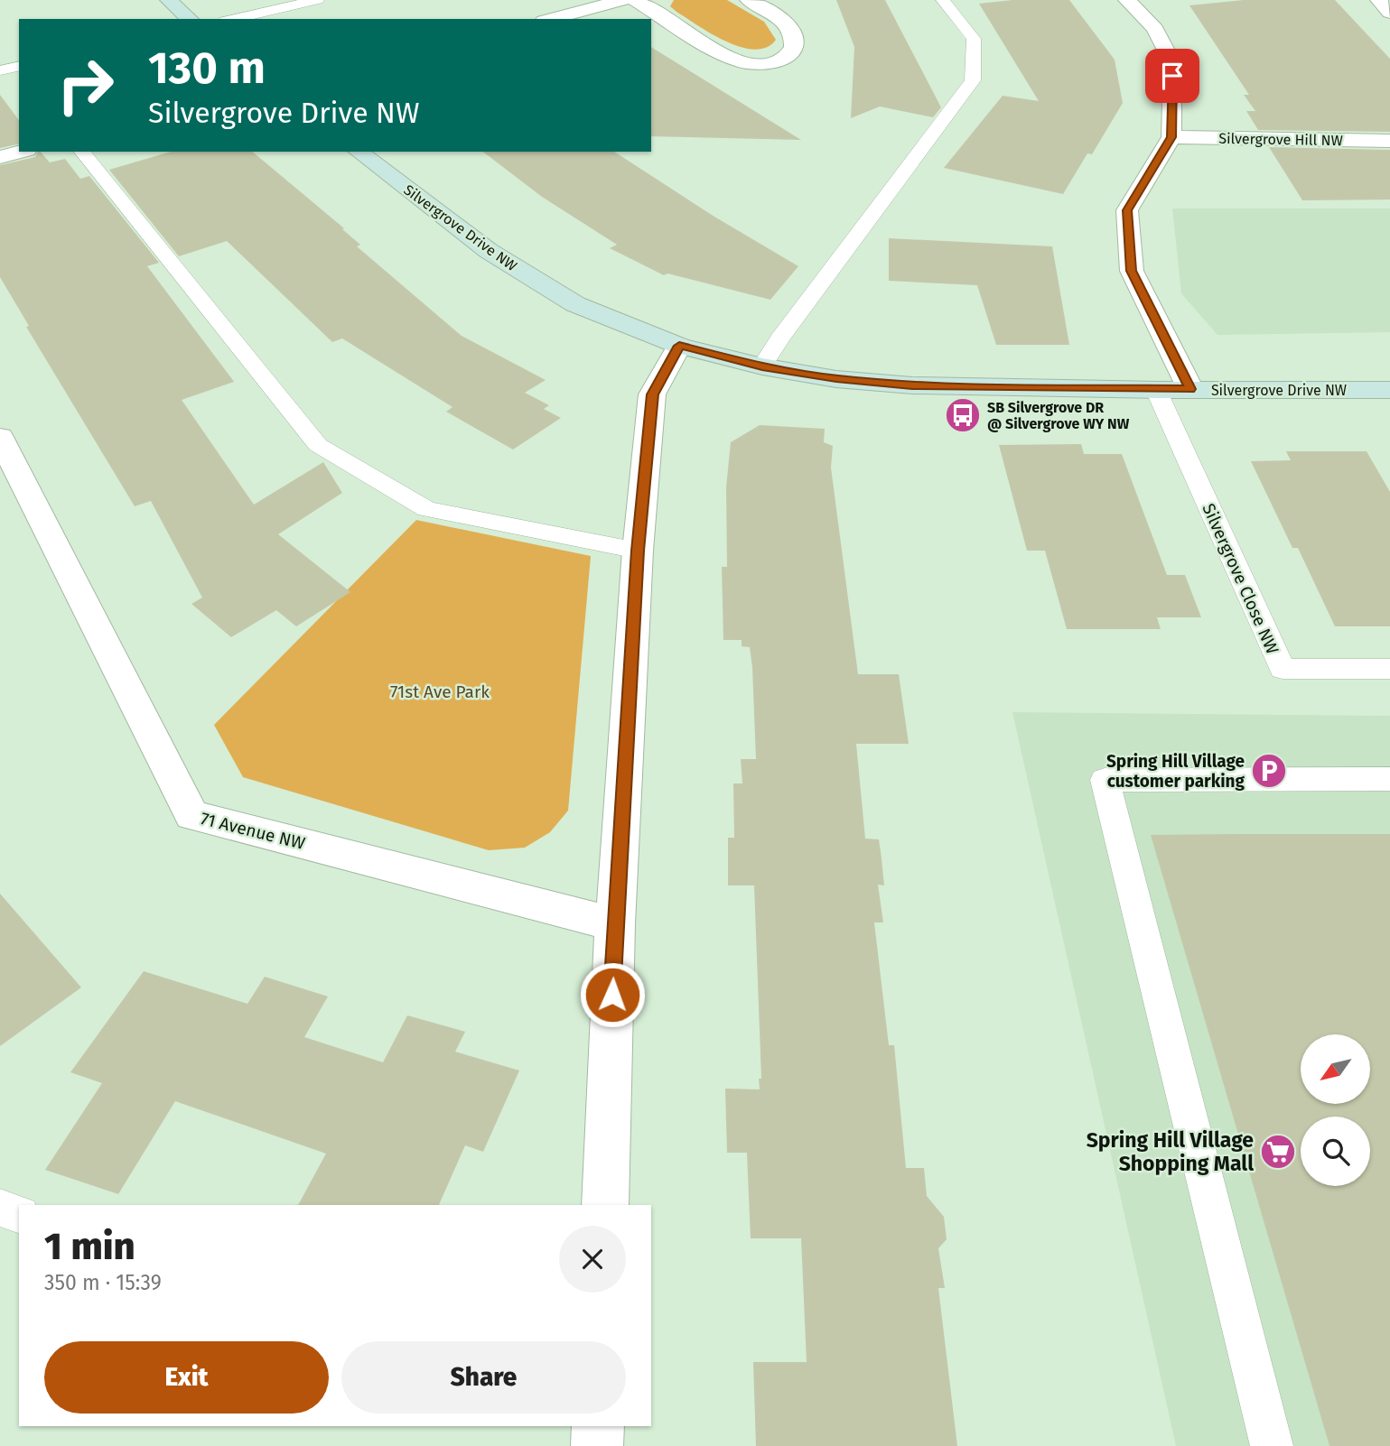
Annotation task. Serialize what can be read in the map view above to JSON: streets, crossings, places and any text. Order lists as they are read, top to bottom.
{
  "streets": {
    "street": ["Silvergrove Hill NW", "Silvergrove Drive NW", "71 Avenue NW"],
    "lane": ["Silvergrove Close NW"]
  },
  "crossings": [
    ["Silvergrove Drive NW", "Silvergrove Close NW"]
  ],
  "parks": ["71st Ave Park"],
  "places": {
    "bus stop": ["SB Silvergrove DR @ Silvergrove WY NW"],
    "parking": ["Spring Hill Village customer parking"],
    "supermarket": ["Spring Hill Village Shopping Mall"]
  },
  "north": "bottom left",
  "page": {
    "turn": ["130 m", "Silvergrove Drive NW"],
    "heading": ["1 min", "350 m · 15:39"],
    "buttons": ["Exit", "Share"]
  }
}
